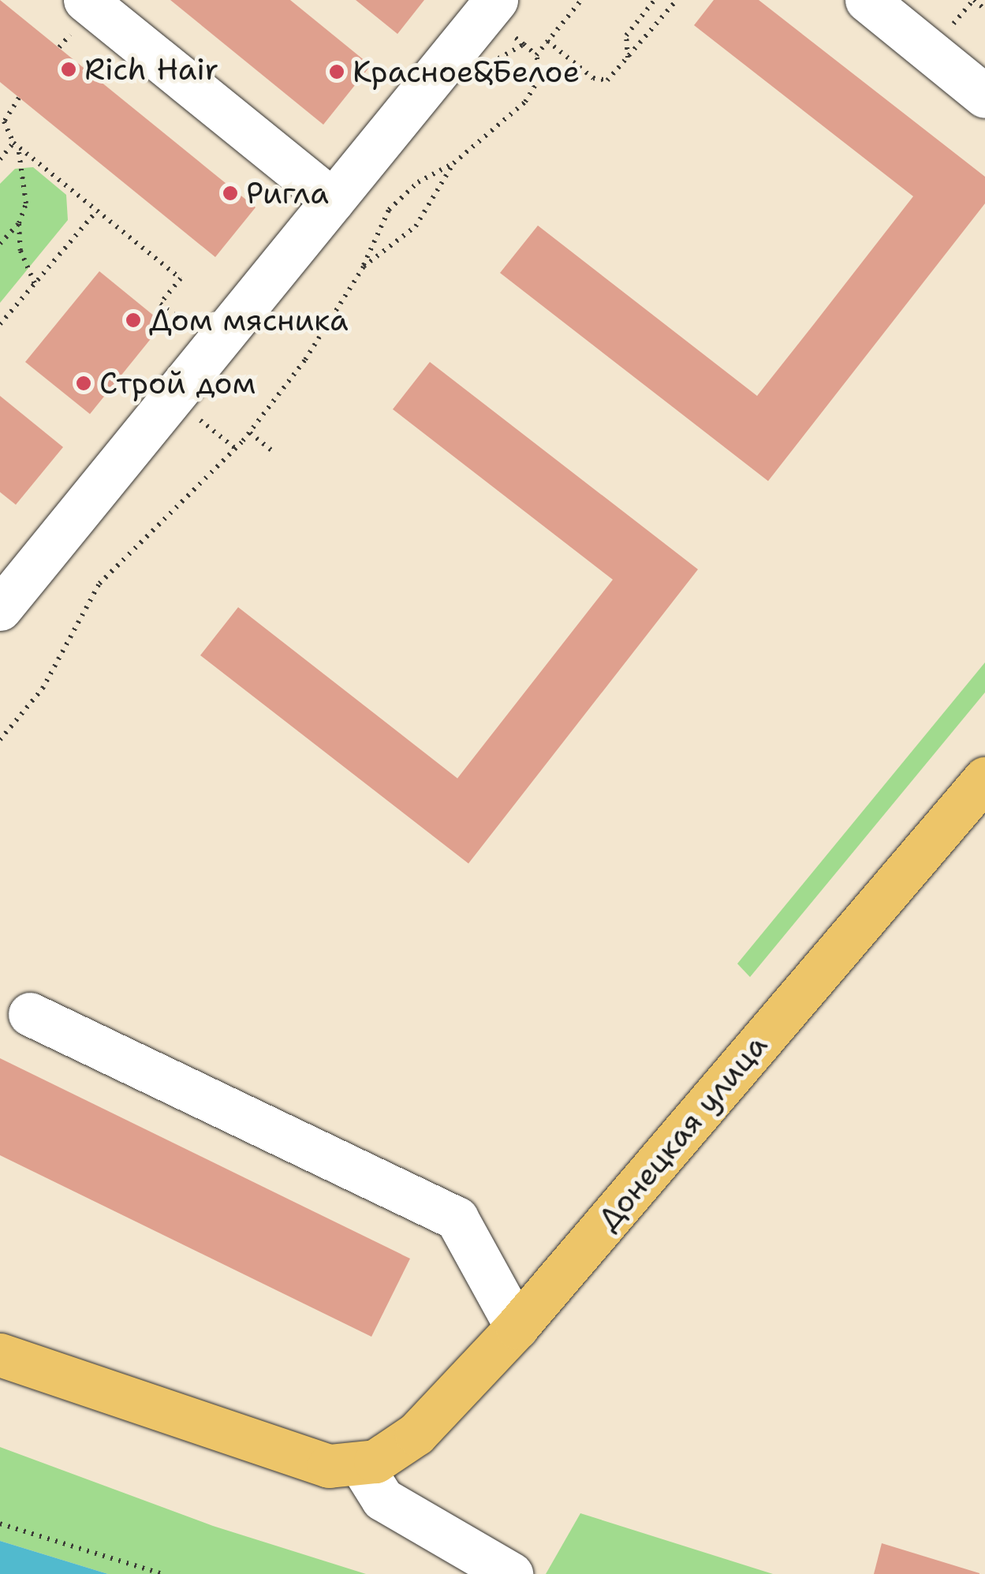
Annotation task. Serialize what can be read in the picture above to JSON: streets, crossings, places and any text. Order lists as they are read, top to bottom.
{
  "streets": {
    "main road": ["Донецкая улица"]
  },
  "places": [
    "Rich Hair",
    "Красное&Белое",
    "Ригла",
    "Дом мясника",
    "Строй дом"
  ]
}
